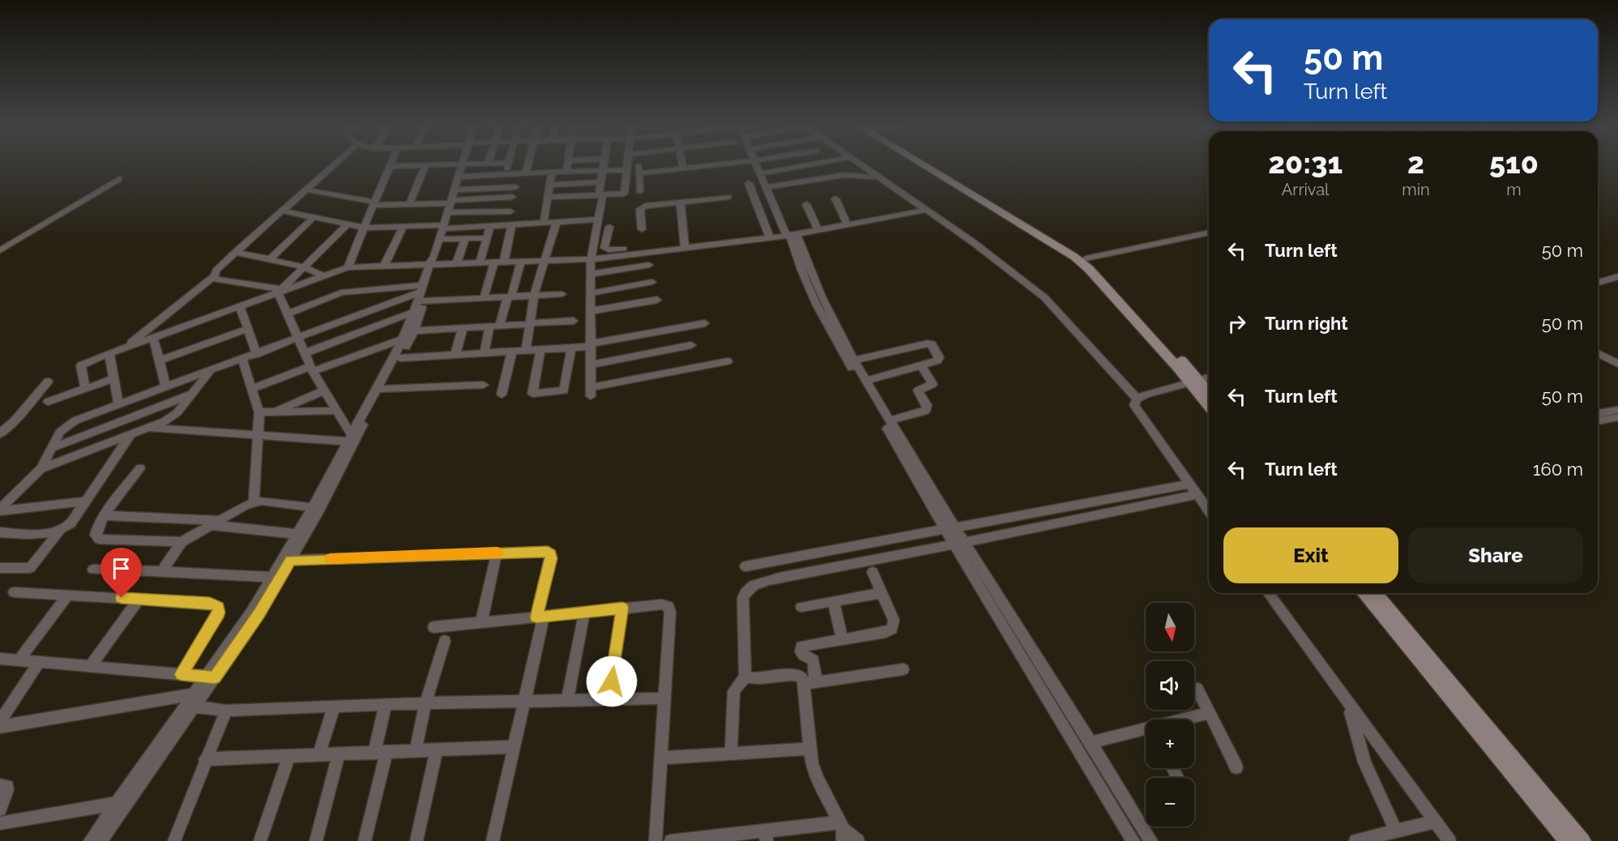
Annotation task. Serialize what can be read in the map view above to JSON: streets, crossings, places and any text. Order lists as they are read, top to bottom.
{
  "north": "bottom",
  "page": {
    "turn": ["50 m", "Turn left"],
    "eta": [
      "20:31",
      "Arrival",
      "2",
      "min",
      "510",
      "m"
    ],
    "list": [
      {
        "name": "Turn left",
        "value": "50 m"
      },
      {
        "name": "Turn right",
        "value": "50 m"
      },
      {
        "name": "Turn left",
        "value": "50 m"
      },
      {
        "name": "Turn left",
        "value": "160 m"
      }
    ],
    "buttons": ["Exit", "Share"],
    "map_buttons": ["+", "−"]
  }
}
